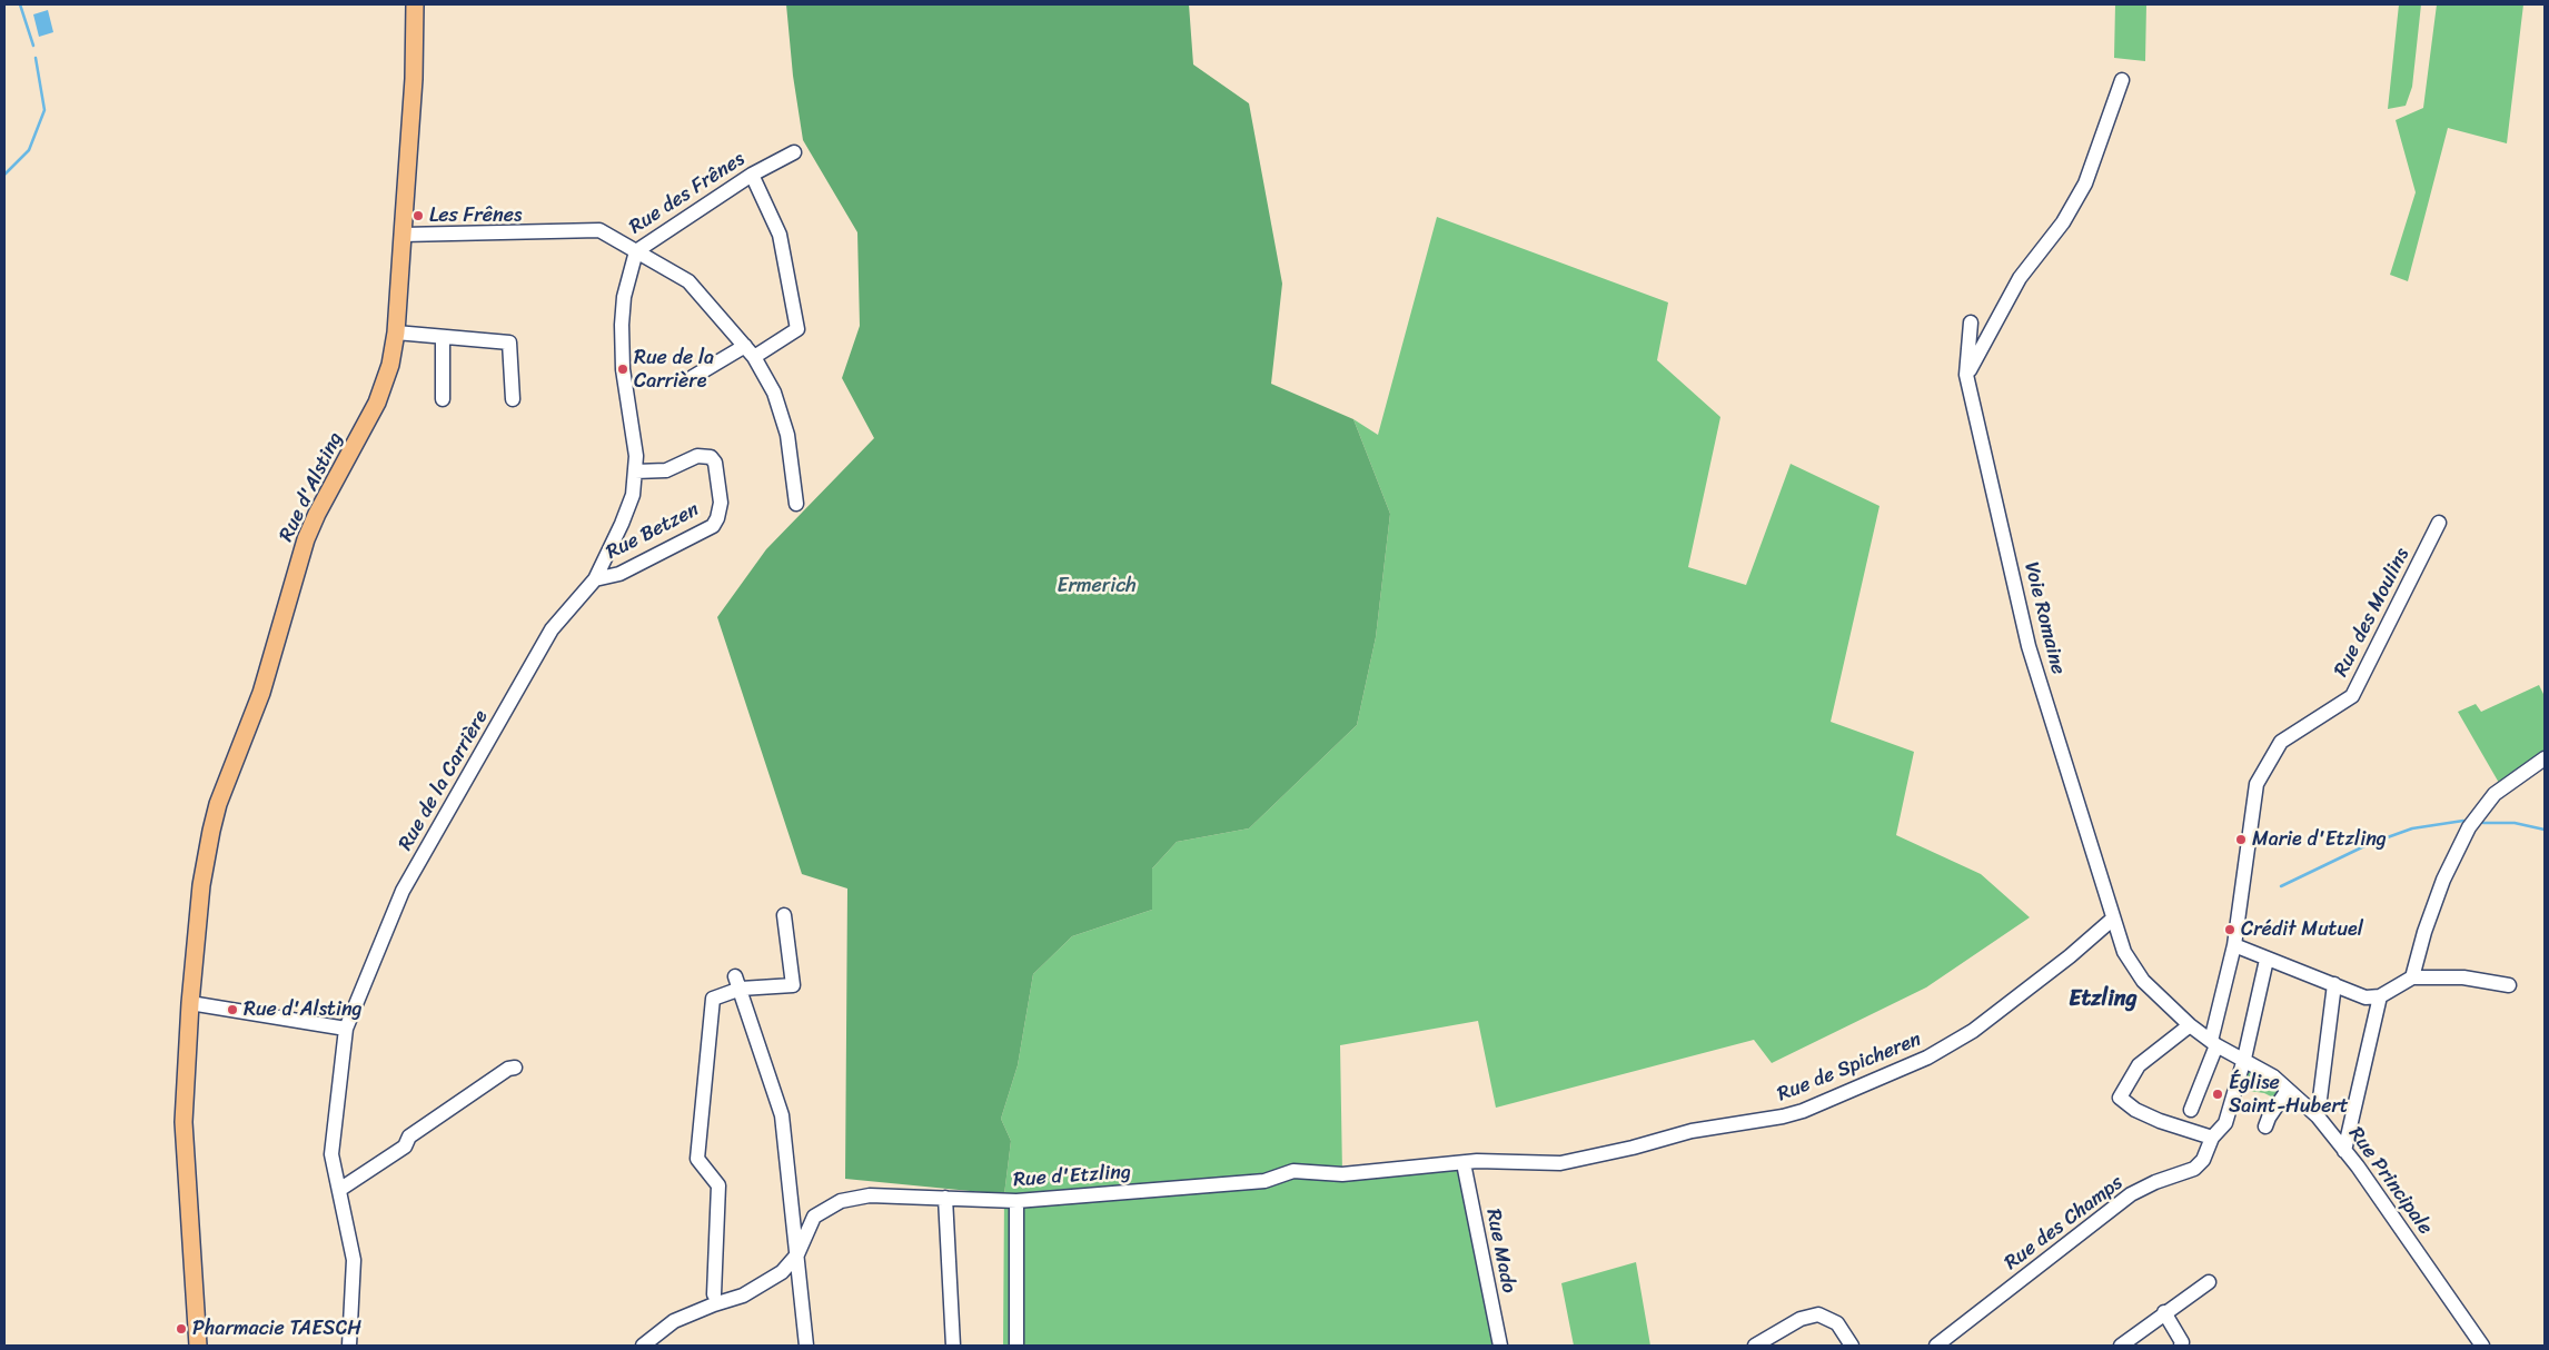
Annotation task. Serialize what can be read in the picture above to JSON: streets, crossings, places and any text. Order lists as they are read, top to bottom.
{
  "streets": {
    "main road": ["Rue d'Alsting"],
    "street": [
      "Rue des Frênes",
      "Rue Betzen",
      "Rue des Moulins",
      "Voie Romaine",
      "Rue de la Carrière",
      "Rue de Spicheren",
      "Rue d'Etzling",
      "Rue Principale",
      "Rue des Champs",
      "Rue Mado"
    ]
  },
  "crossings": [
    ["Rue des Frênes", "Rue d'Alsting"],
    ["Rue des Frênes", "Rue de la Carrière"],
    ["Rue Betzen", "Rue de la Carrière"],
    ["Rue des Moulins", "Rue Principale"],
    ["Voie Romaine", "Rue de Spicheren"],
    ["Voie Romaine", "Rue Principale"],
    ["Rue de Spicheren", "Rue d'Etzling"],
    ["Rue de Spicheren", "Rue Principale"],
    ["Rue d'Etzling", "Rue Mado"],
    ["Rue Principale", "Rue des Champs"]
  ],
  "districts": ["Etzling"],
  "parks": ["Ermerich"],
  "places": [
    "Les Frênes",
    "Rue de la Carrière",
    "Marie d'Etzling",
    "Crédit Mutuel",
    "Rue d'Alsting",
    "Église Saint-Hubert",
    "Pharmacie TAESCH"
  ]
}
